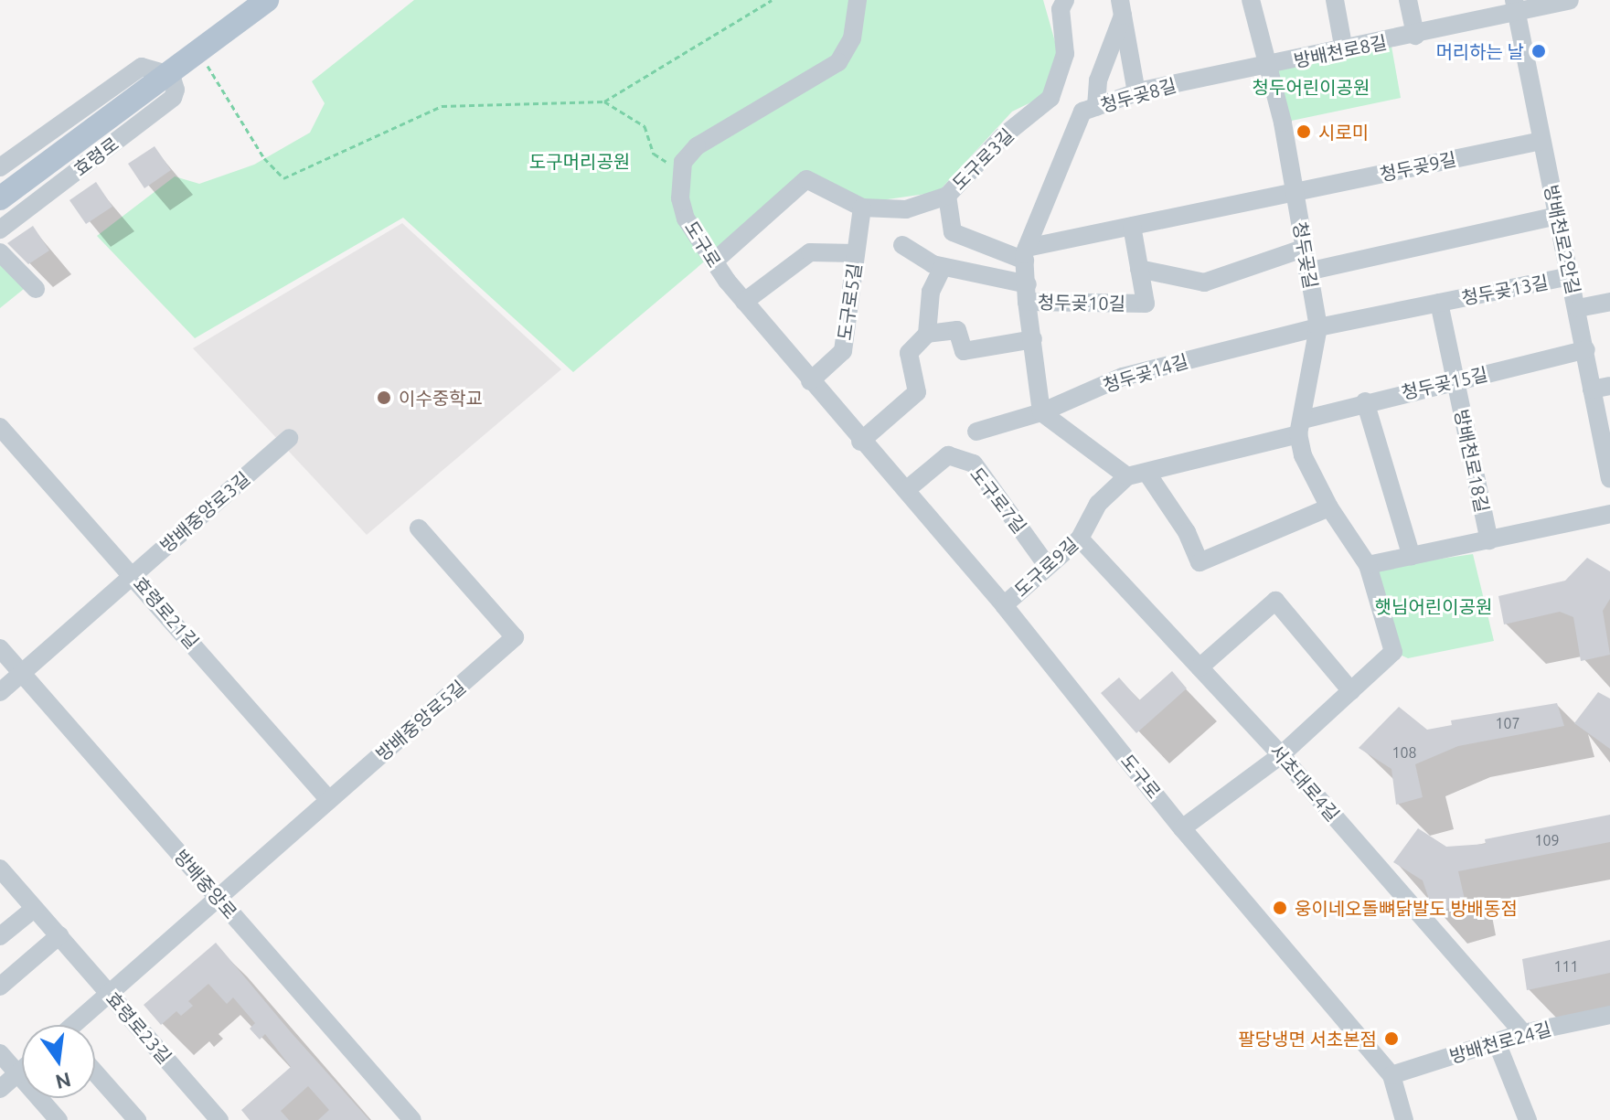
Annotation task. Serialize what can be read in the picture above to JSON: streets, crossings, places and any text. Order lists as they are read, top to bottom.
{
  "streets": {
    "main road": ["효령로"],
    "street": [
      "방배천로8길",
      "청두곶8길",
      "도구로3길",
      "청두곶9길",
      "방배천로2안길",
      "도구로",
      "청두곶길",
      "청두곶13길",
      "도구로5길",
      "청두곶10길",
      "청두곶14길",
      "청두곶15길",
      "방배천로18길",
      "도구로7길",
      "방배중앙로3길",
      "도구로9길",
      "효령로21길",
      "방배중앙로5길",
      "서초대로4길",
      "방배중앙로",
      "효령로23길",
      "방배천로24길"
    ]
  },
  "crossings": [
    ["방배천로8길", "청두곶8길"],
    ["방배천로8길", "방배천로2안길"],
    ["방배천로8길", "청두곶길"],
    ["청두곶8길", "청두곶길"],
    ["청두곶8길", "청두곶10길"],
    ["청두곶8길", "청두곶14길"],
    ["도구로3길", "도구로"],
    ["도구로3길", "도구로5길"],
    ["청두곶9길", "방배천로2안길"],
    ["청두곶9길", "청두곶길"],
    ["방배천로2안길", "청두곶13길"],
    ["방배천로2안길", "청두곶15길"],
    ["도구로", "청두곶길"],
    ["도구로", "도구로5길"],
    ["도구로", "도구로7길"],
    ["도구로", "도구로9길"],
    ["도구로", "방배천로24길"],
    ["청두곶길", "청두곶13길"],
    ["청두곶길", "청두곶14길"],
    ["청두곶길", "청두곶15길"],
    ["청두곶길", "서초대로4길"],
    ["청두곶13길", "청두곶14길"],
    ["청두곶13길", "청두곶15길"],
    ["청두곶13길", "방배천로18길"],
    ["청두곶15길", "방배천로18길"],
    ["도구로7길", "도구로9길"],
    ["방배중앙로3길", "효령로21길"],
    ["방배중앙로3길", "방배중앙로"],
    ["도구로9길", "서초대로4길"],
    ["효령로21길", "방배중앙로5길"],
    ["방배중앙로5길", "방배중앙로"],
    ["방배중앙로5길", "효령로23길"],
    ["서초대로4길", "방배천로24길"]
  ],
  "parks": ["청두어린이공원", "도구머리공원", "햇님어린이공원"],
  "places": [
    "머리하는 날",
    "시로미",
    "이수중학교",
    "웅이네오돌뼈닭발도 방배동점",
    "팔당냉면 서초본점"
  ],
  "house_numbers": [
    "107",
    "108",
    "109",
    "111"
  ],
  "north": "bottom"
}
